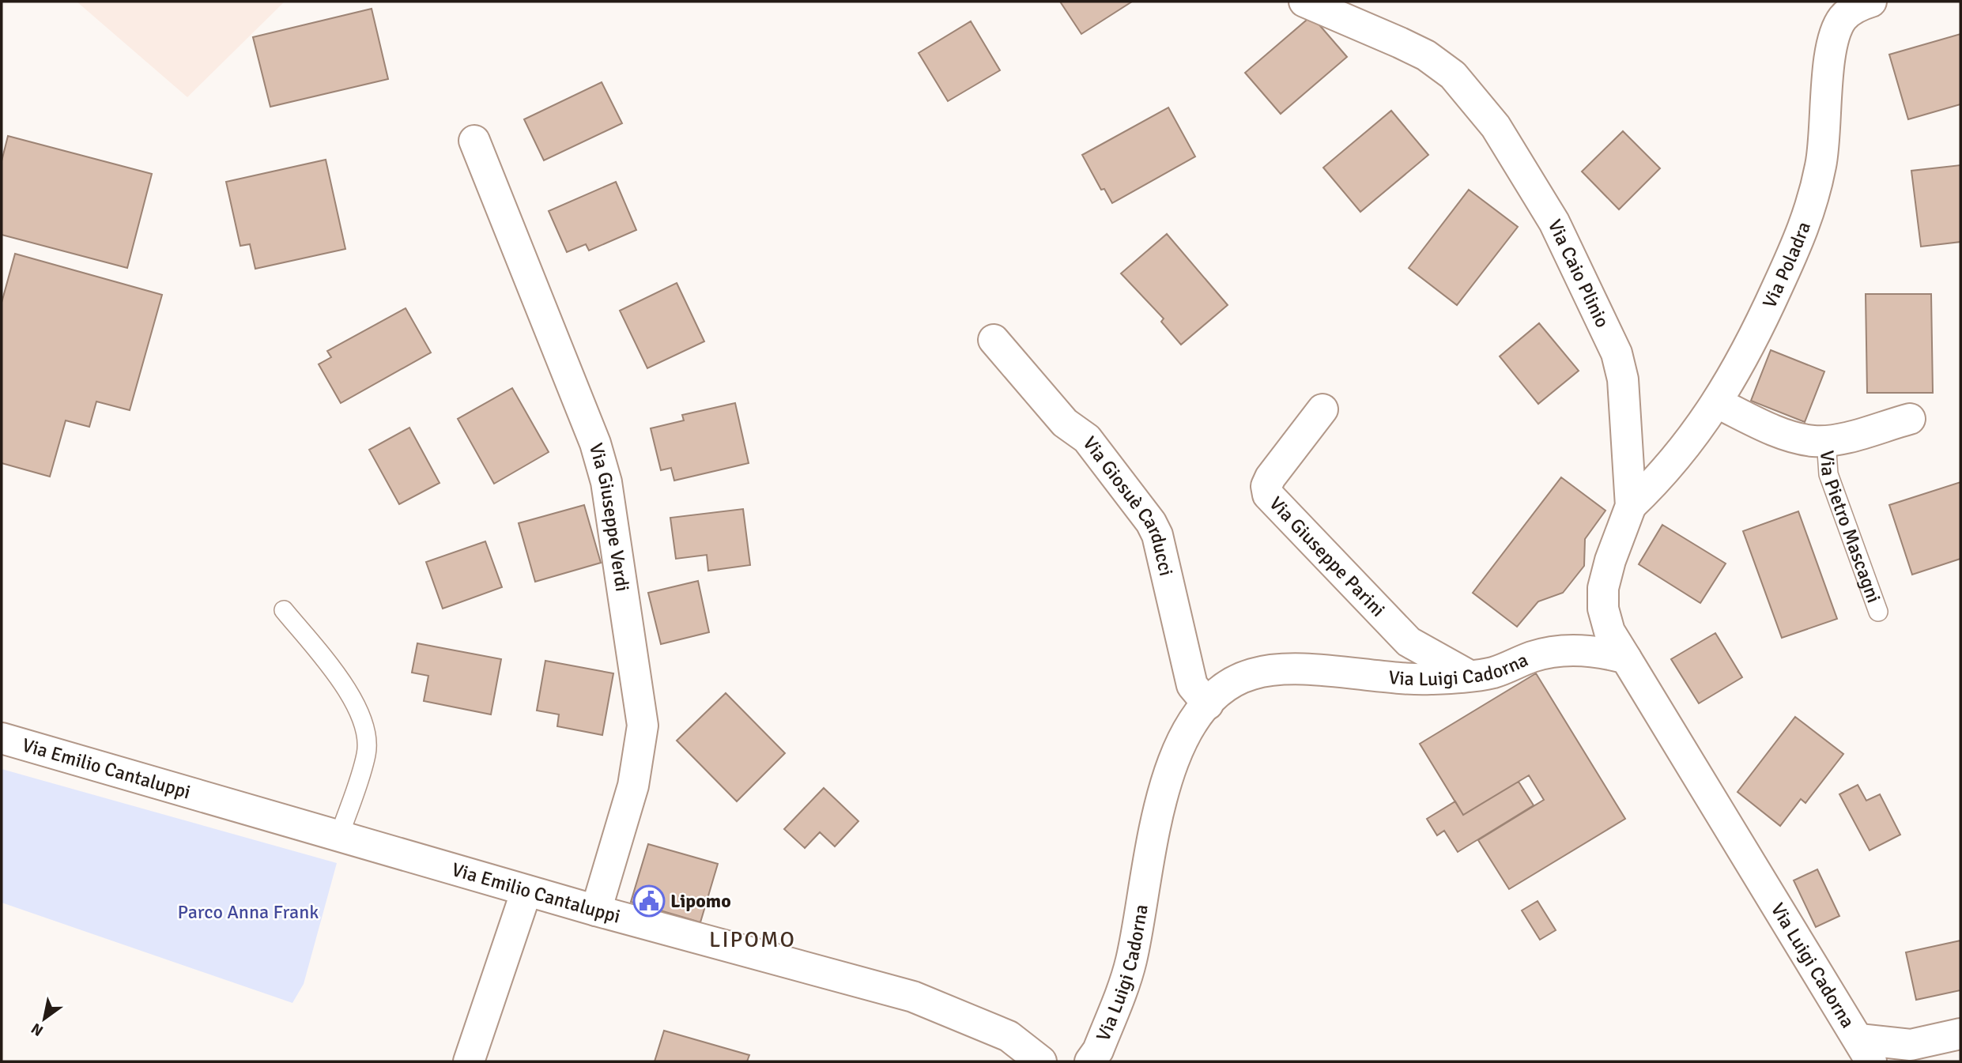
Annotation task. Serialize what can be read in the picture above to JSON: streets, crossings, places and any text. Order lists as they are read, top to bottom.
{
  "streets": {
    "street": [
      "Via Poladra",
      "Via Caio Plinio",
      "Via Giosuè Carducci",
      "Via Giuseppe Verdi",
      "Via Pietro Mascagni",
      "Via Giuseppe Parini",
      "Via Luigi Cadorna",
      "Via Emilio Cantaluppi"
    ]
  },
  "crossings": [
    ["Via Poladra", "Via Caio Plinio"],
    ["Via Poladra", "Via Pietro Mascagni"],
    ["Via Caio Plinio", "Via Luigi Cadorna"],
    ["Via Giosuè Carducci", "Via Luigi Cadorna"],
    ["Via Giuseppe Verdi", "Via Emilio Cantaluppi"],
    ["Via Giuseppe Parini", "Via Luigi Cadorna"]
  ],
  "districts": ["LIPOMO"],
  "parks": ["Parco Anna Frank"],
  "places": {
    "public building": ["Lipomo"]
  },
  "north": "bottom left"
}
